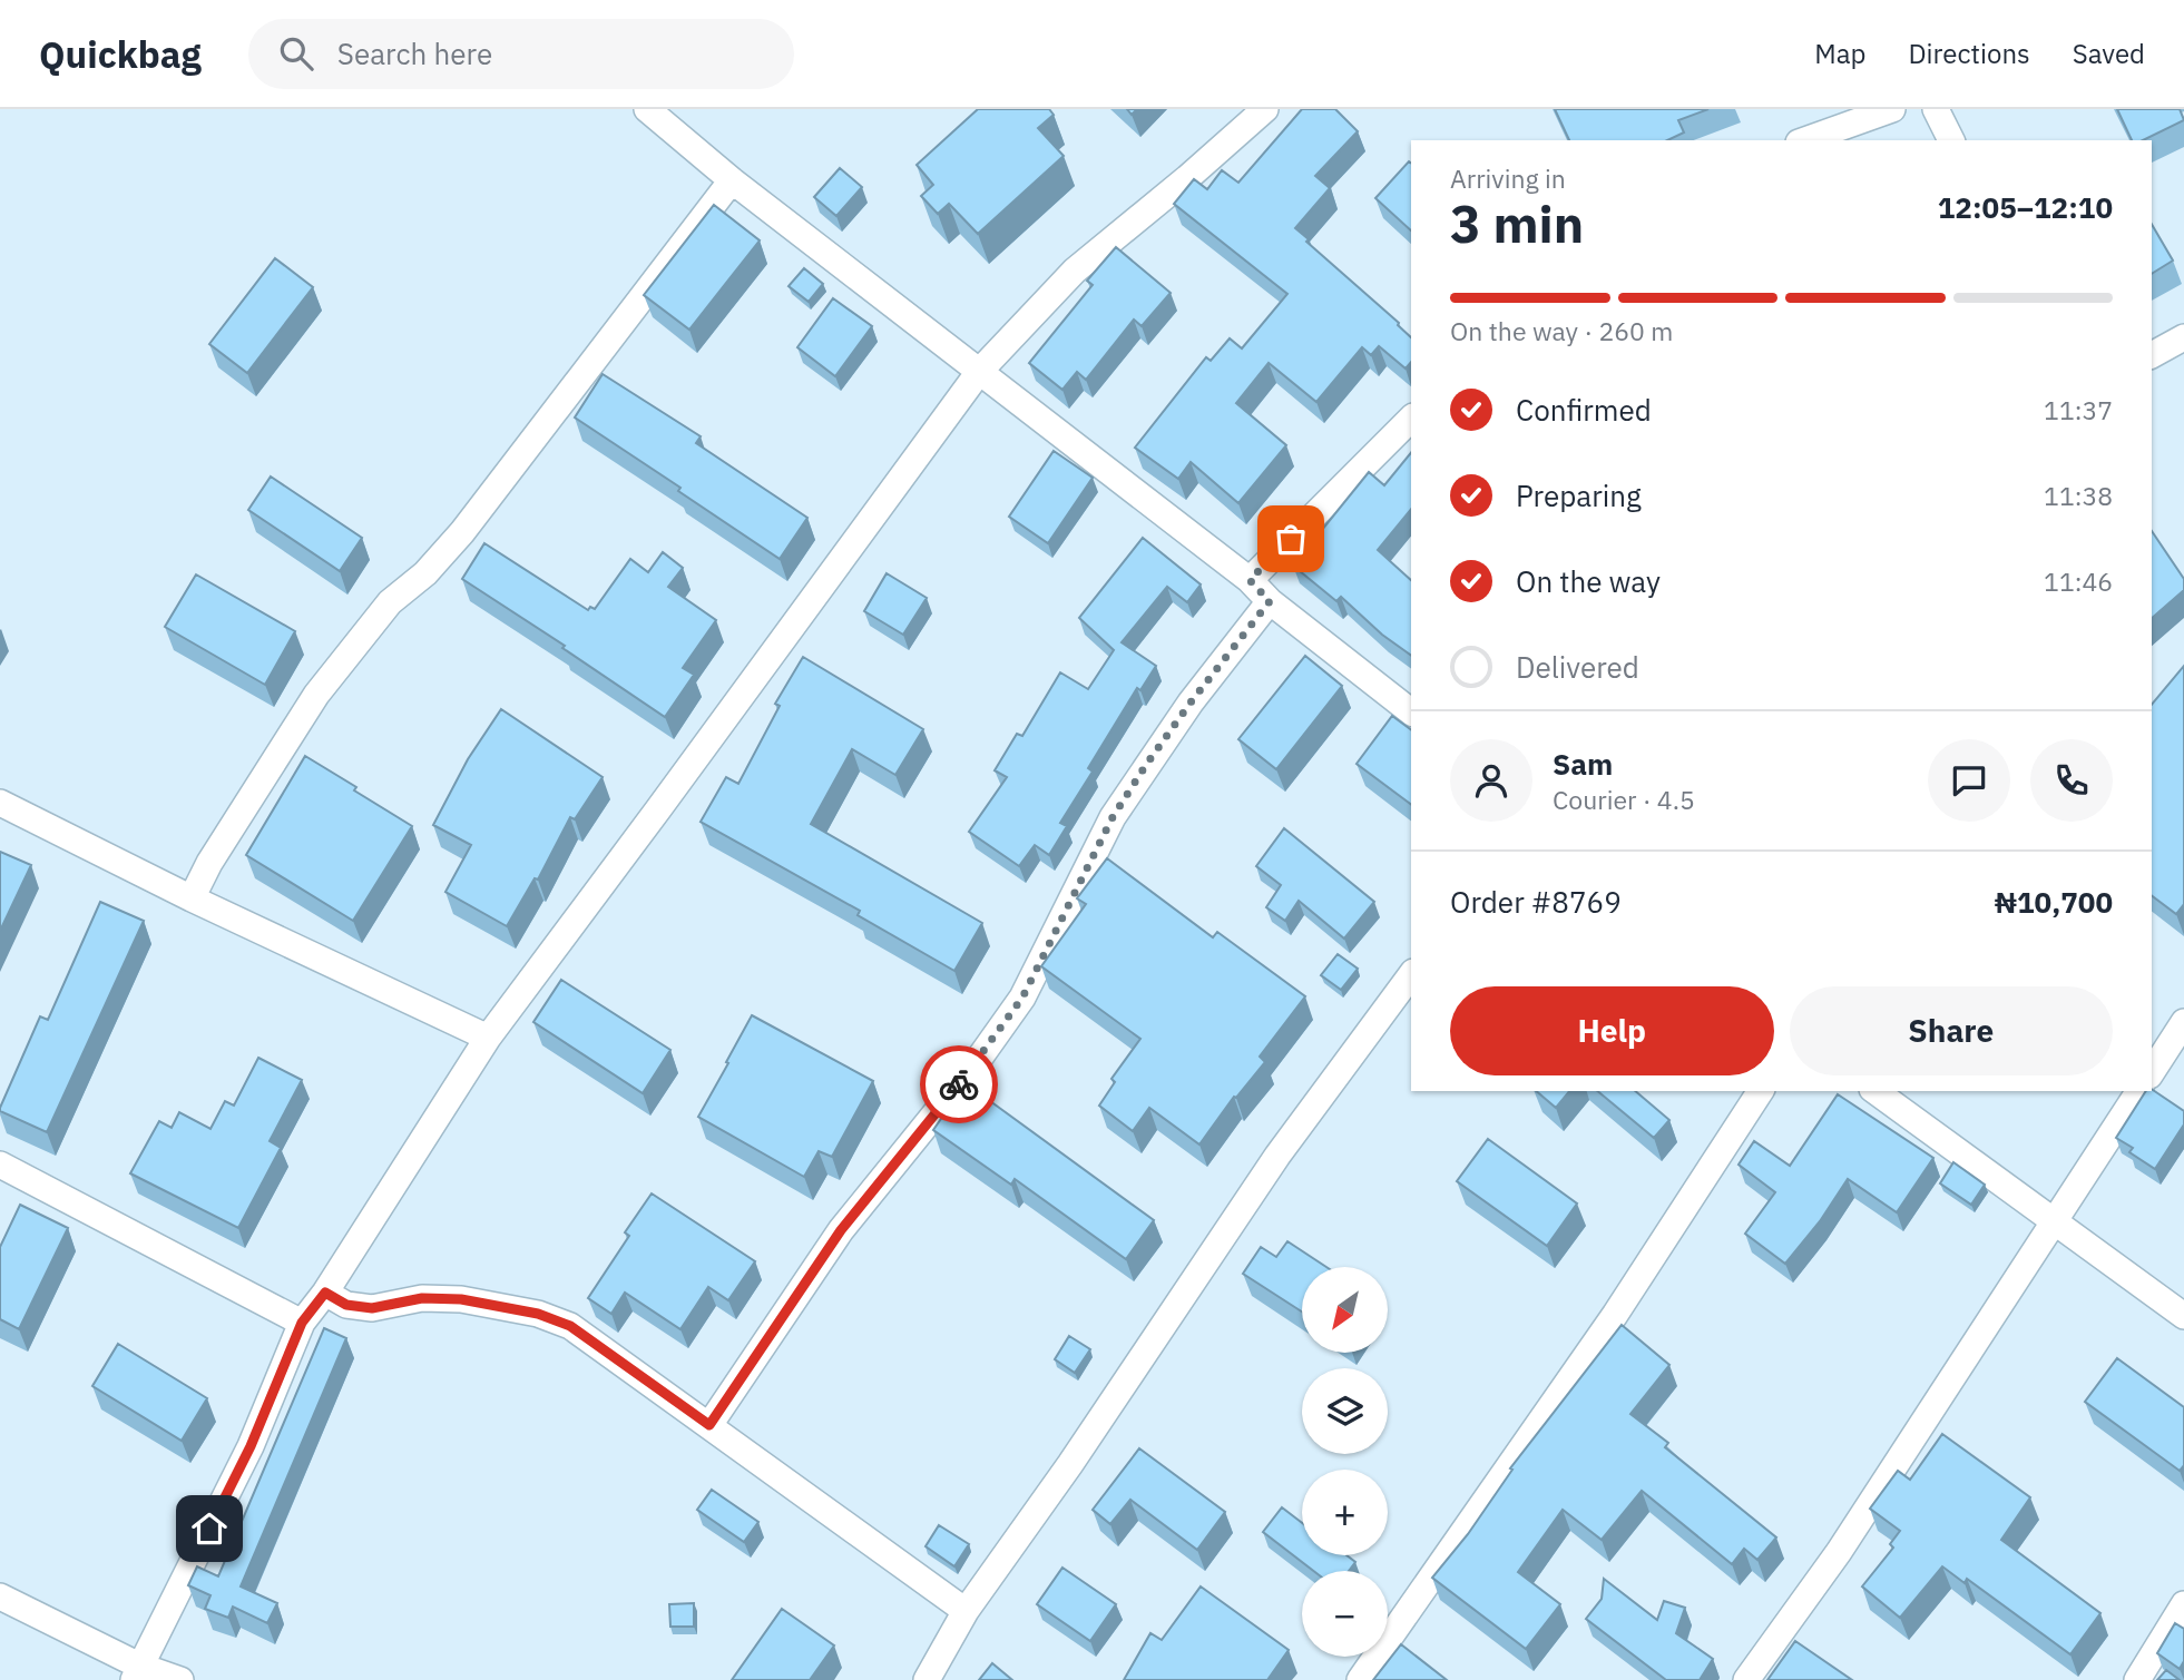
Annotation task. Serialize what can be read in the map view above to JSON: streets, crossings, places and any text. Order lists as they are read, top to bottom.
{
  "north": "bottom left",
  "page": {
    "header": "Quickbag",
    "search": "Search here",
    "nav": ["Map", "Directions", "Saved"],
    "heading": ["3 min", "Arriving in", "12:05–12:10"],
    "panel": [
      "Sam",
      "Courier · 4.5",
      "Order #8769",
      "₦10,700"
    ],
    "bar": "On the way · 260 m",
    "list": [
      ["Confirmed", "11:37"],
      ["Preparing", "11:38"],
      ["On the way", "11:46"],
      "Delivered"
    ],
    "buttons": ["Help", "Share"],
    "map_buttons": ["+", "−"]
  }
}
